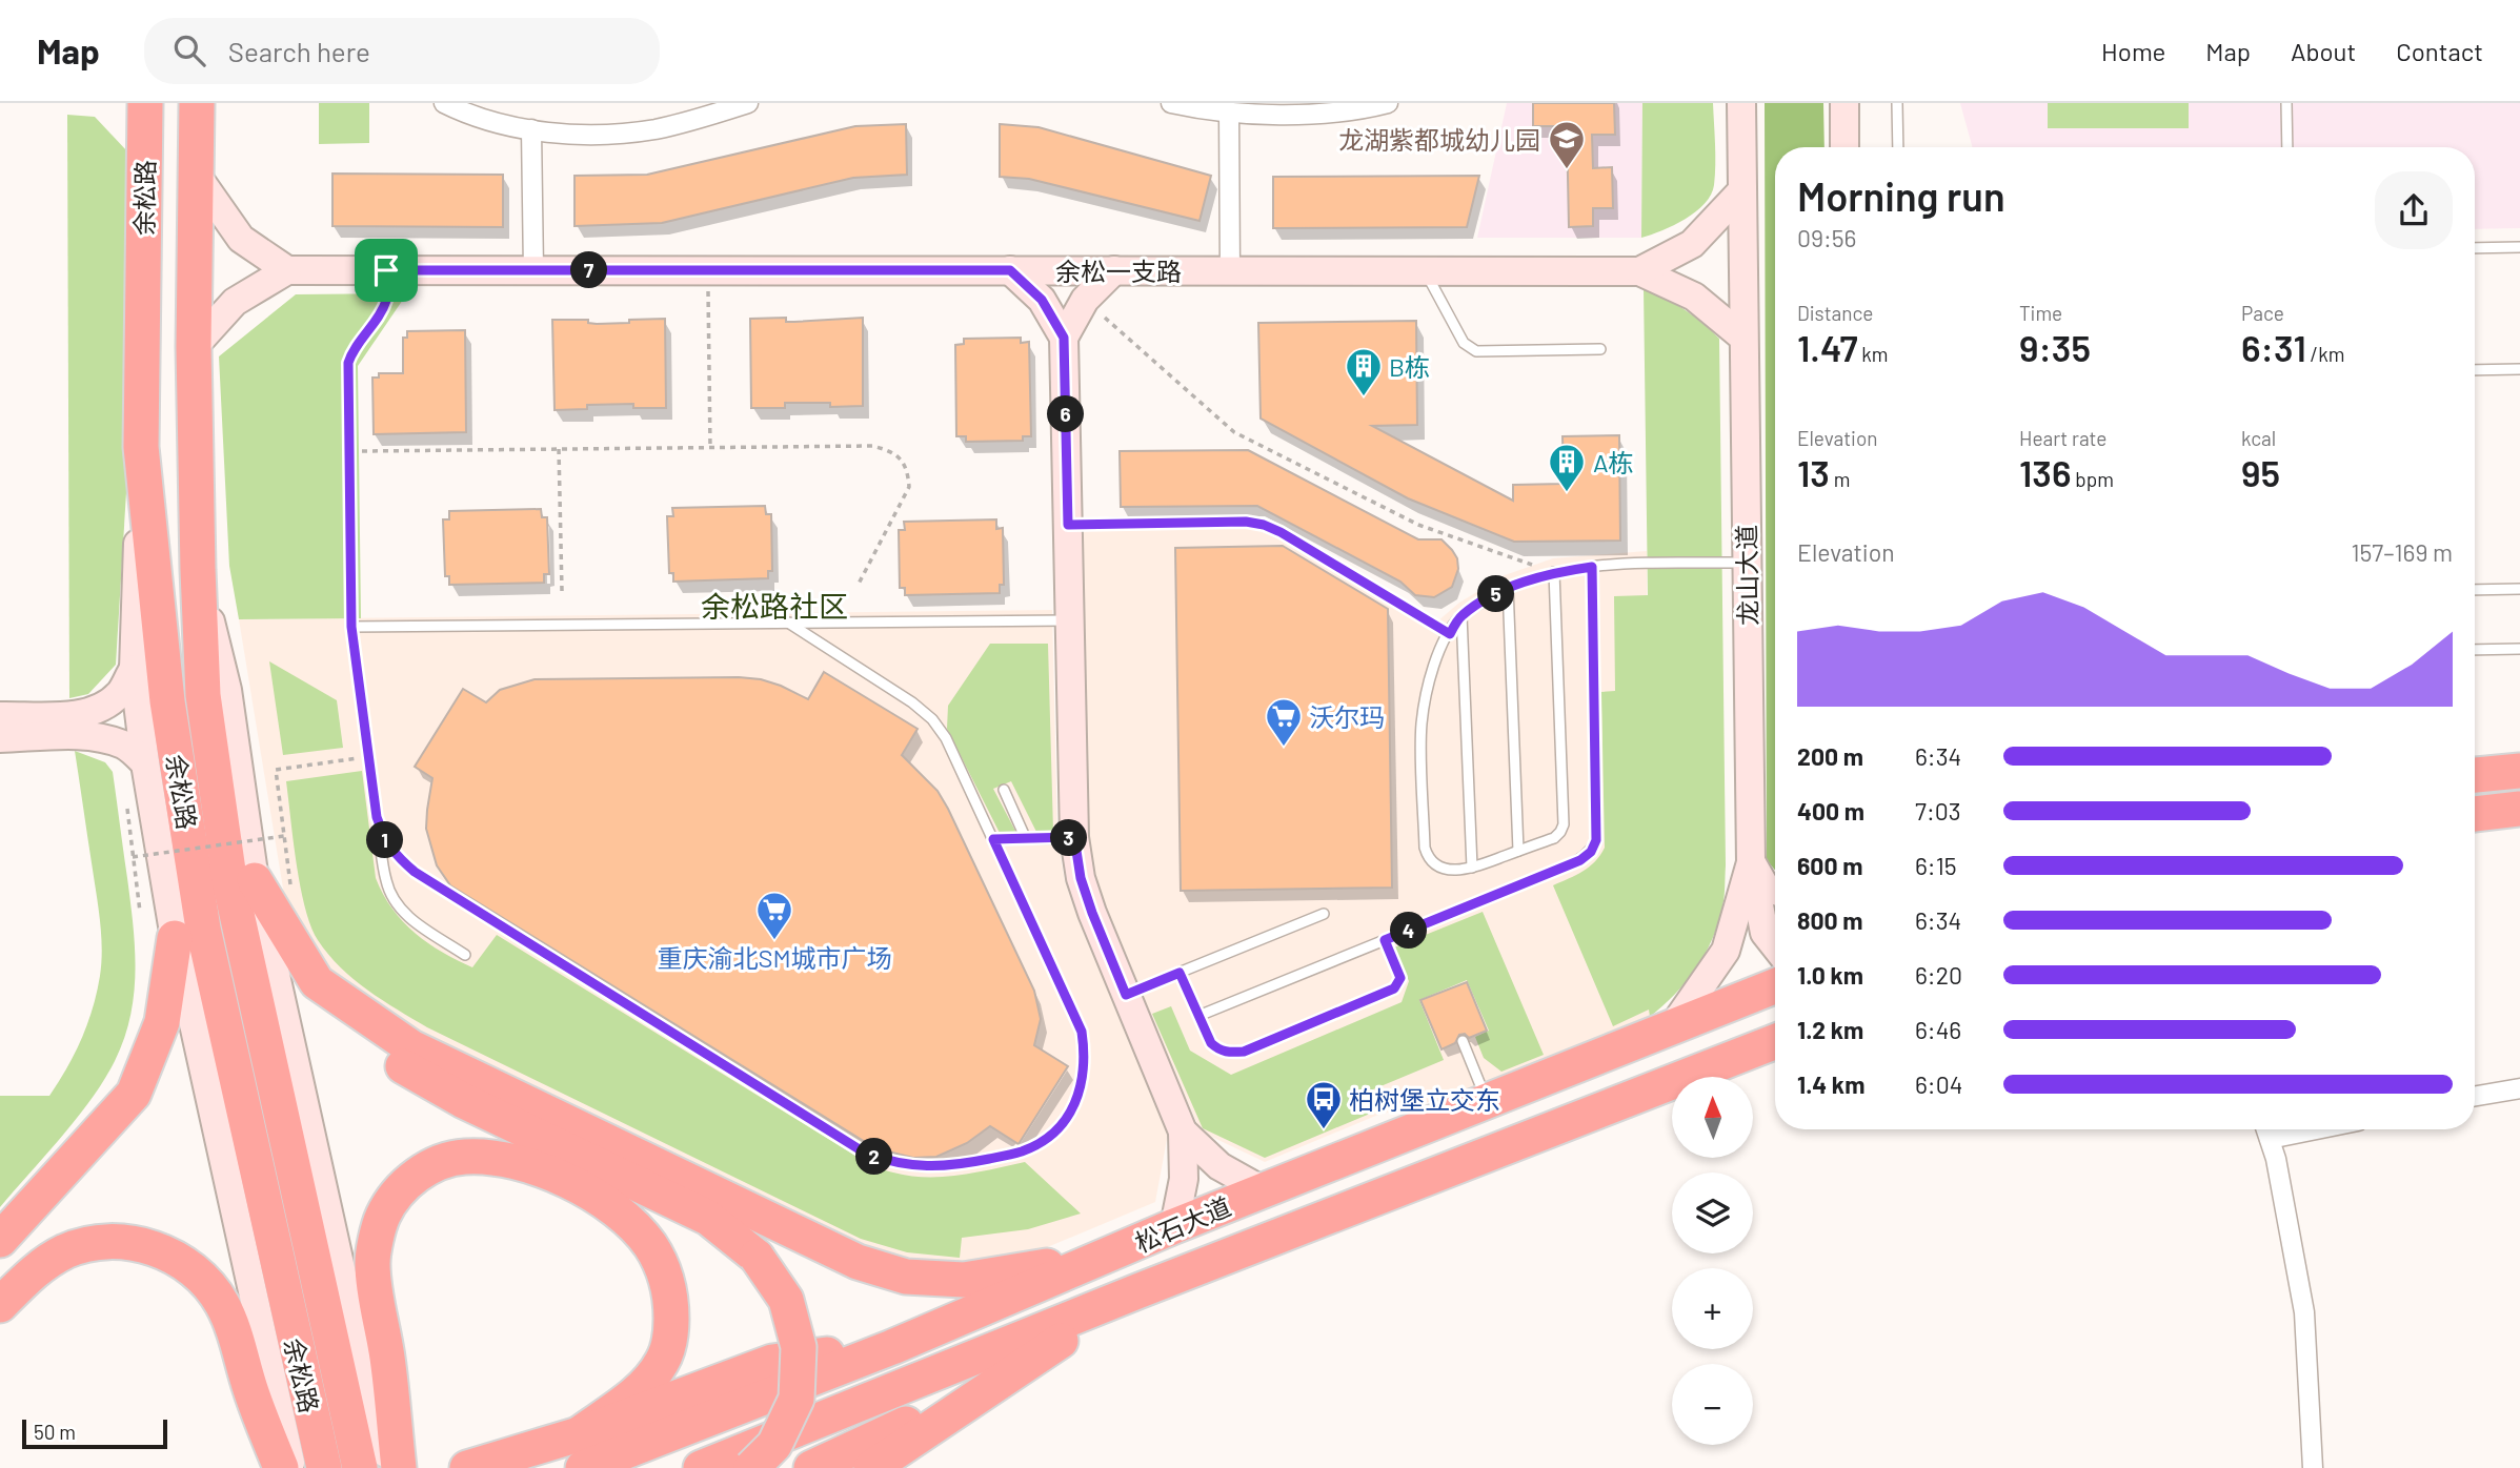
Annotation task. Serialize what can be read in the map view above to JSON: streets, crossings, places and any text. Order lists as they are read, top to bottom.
{
  "streets": {
    "highway": ["余松路", "松石大道"],
    "street": ["余松一支路", "龙山大道"]
  },
  "crossings": [
    ["龙山大道", "松石大道"]
  ],
  "districts": ["余松路社区"],
  "places": {
    "school or university": ["龙湖紫都城幼儿园"],
    "building": ["B栋", "A栋"],
    "supermarket": ["沃尔玛", "重庆渝北SM城市广场"],
    "bus stop": ["柏树堡立交东"]
  },
  "scale_bar": "50 m",
  "north": "top",
  "page": {
    "header": "Map",
    "search": "Search here",
    "nav": [
      "Home",
      "Map",
      "About",
      "Contact"
    ],
    "heading": ["Morning run", "09:56"],
    "pins": [
      "7",
      "6",
      "5",
      "3",
      "1",
      "4",
      "2"
    ],
    "stats": [
      ["Distance", "1.47 km"],
      ["Time", "9:35"],
      ["Pace", "6:31 /km"],
      ["Elevation", "13 m"],
      ["Heart rate", "136 bpm"],
      ["kcal", "95"]
    ],
    "chart": ["Elevation", "157–169 m"],
    "list": [
      {
        "name": "200 m",
        "note": "6:34"
      },
      {
        "name": "400 m",
        "note": "7:03"
      },
      {
        "name": "600 m",
        "note": "6:15"
      },
      {
        "name": "800 m",
        "note": "6:34"
      },
      {
        "name": "1.0 km",
        "note": "6:20"
      },
      {
        "name": "1.2 km",
        "note": "6:46"
      },
      {
        "name": "1.4 km",
        "note": "6:04"
      }
    ],
    "map_buttons": ["+", "−"],
    "scale": "50 m"
  }
}
